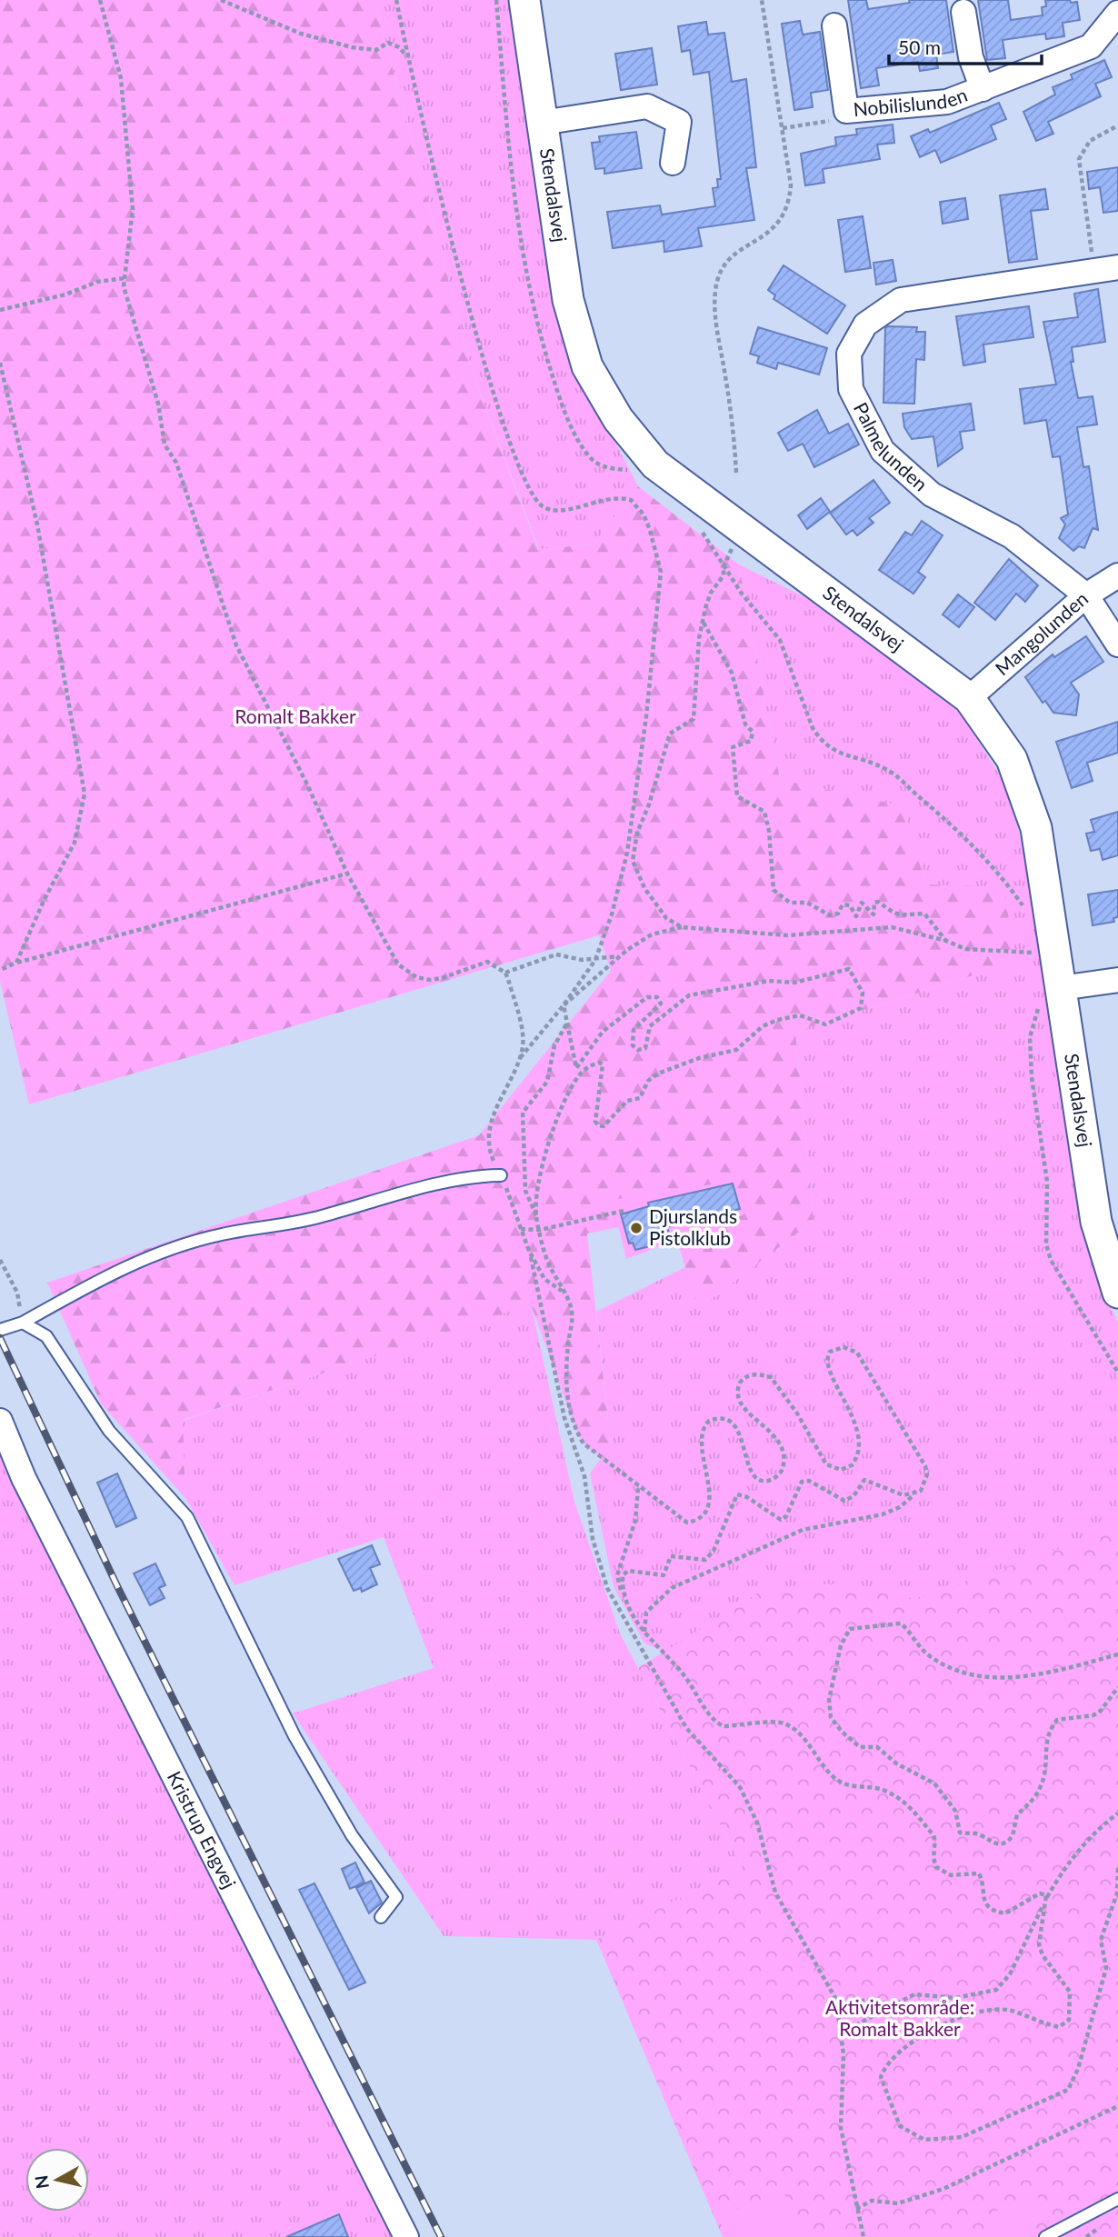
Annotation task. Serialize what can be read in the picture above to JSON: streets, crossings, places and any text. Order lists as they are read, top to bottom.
{
  "streets": {
    "street": [
      "Nobilislunden",
      "Stendalsvej",
      "Palmelunden",
      "Mangolunden",
      "Kristrup Engvej"
    ]
  },
  "crossings": [
    ["Stendalsvej", "Mangolunden"],
    ["Palmelunden", "Mangolunden"]
  ],
  "parks": ["Romalt Bakker", "Aktivitetsområde: Romalt Bakker"],
  "places": ["Djurslands Pistolklub"],
  "scale_bar": "50 m",
  "north": "left"
}
